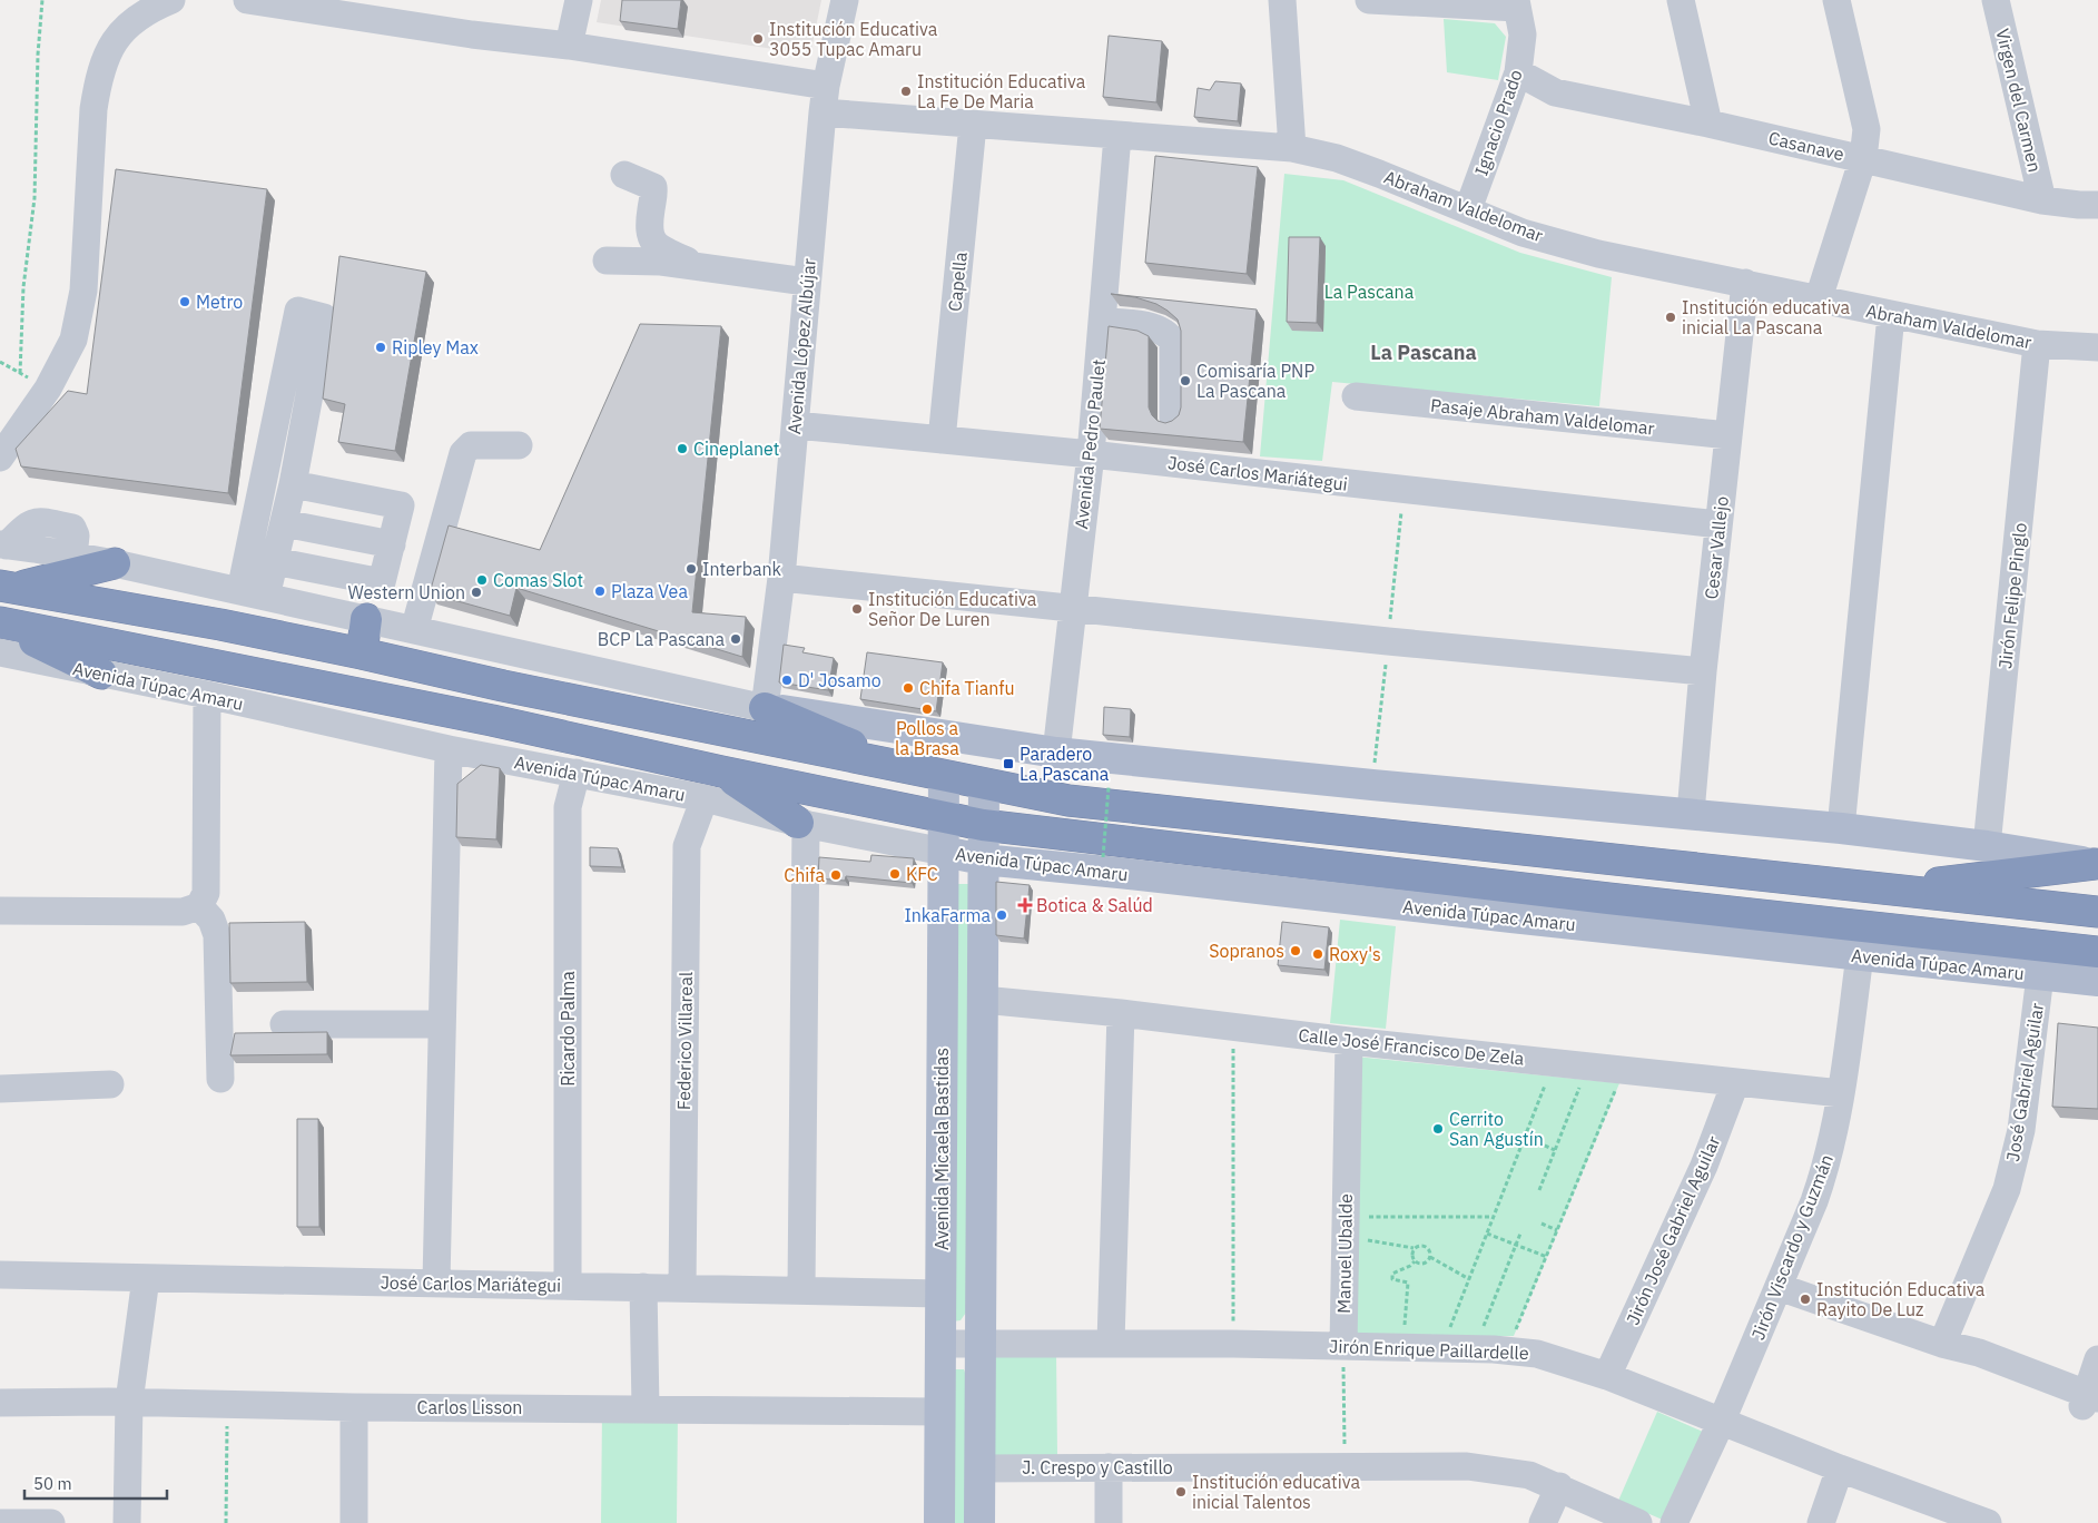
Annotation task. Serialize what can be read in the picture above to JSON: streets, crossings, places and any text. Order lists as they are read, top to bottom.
{
  "streets": {
    "highway": ["Avenida Túpac Amaru"],
    "main road": ["Avenida Micaela Bastidas"],
    "street": [
      "Virgen del Carmen",
      "Ignacio Prado",
      "Casanave",
      "Abraham Valdelomar",
      "Capella",
      "Avenida López Albújar",
      "Pasaje Abraham Valdelomar",
      "Avenida Pedro Paulet",
      "José Carlos Mariátegui",
      "Cesar Vallejo",
      "Jirón Felipe Pinglo",
      "Ricardo Palma",
      "Federico Villareal",
      "Calle José Francisco De Zela",
      "José Gabriel Aguilar",
      "Jirón José Gabriel Aguilar",
      "Jirón Viscardo y Guzmán",
      "Manuel Ubalde",
      "Jirón Enrique Paillardelle",
      "Carlos Lisson",
      "J. Crespo y Castillo"
    ]
  },
  "crossings": [
    ["Virgen del Carmen", "Casanave"],
    ["Ignacio Prado", "Casanave"],
    ["Ignacio Prado", "Abraham Valdelomar"],
    ["Abraham Valdelomar", "Capella"],
    ["Abraham Valdelomar", "Avenida López Albújar"],
    ["Abraham Valdelomar", "Avenida Pedro Paulet"],
    ["Abraham Valdelomar", "Cesar Vallejo"],
    ["Abraham Valdelomar", "Jirón Felipe Pinglo"],
    ["Capella", "José Carlos Mariátegui"],
    ["Avenida López Albújar", "José Carlos Mariátegui"],
    ["Pasaje Abraham Valdelomar", "Cesar Vallejo"],
    ["Avenida Pedro Paulet", "José Carlos Mariátegui"],
    ["José Carlos Mariátegui", "Cesar Vallejo"],
    ["José Carlos Mariátegui", "Ricardo Palma"],
    ["José Carlos Mariátegui", "Federico Villareal"],
    ["José Carlos Mariátegui", "Avenida Micaela Bastidas"],
    ["Avenida Túpac Amaru", "Ricardo Palma"],
    ["Avenida Túpac Amaru", "Federico Villareal"],
    ["Avenida Túpac Amaru", "José Gabriel Aguilar"],
    ["Avenida Túpac Amaru", "Avenida Micaela Bastidas"],
    ["Avenida Túpac Amaru", "Jirón Viscardo y Guzmán"],
    ["Calle José Francisco De Zela", "Jirón José Gabriel Aguilar"],
    ["Calle José Francisco De Zela", "Jirón Viscardo y Guzmán"],
    ["Calle José Francisco De Zela", "Manuel Ubalde"],
    ["Avenida Micaela Bastidas", "Jirón Enrique Paillardelle"],
    ["Avenida Micaela Bastidas", "Carlos Lisson"],
    ["Jirón José Gabriel Aguilar", "Jirón Enrique Paillardelle"],
    ["Jirón Viscardo y Guzmán", "Jirón Enrique Paillardelle"],
    ["Manuel Ubalde", "Jirón Enrique Paillardelle"]
  ],
  "districts": ["La Pascana"],
  "parks": ["La Pascana"],
  "places": {
    "other": [
      "Institución Educativa 3055 Tupac Amaru",
      "Institución Educativa La Fe De Maria",
      "Metro",
      "Institución educativa inicial La Pascana",
      "Ripley Max",
      "Comisaría PNP La Pascana",
      "Cineplanet",
      "Interbank",
      "Comas Slot",
      "Plaza Vea",
      "Western Union",
      "Institución Educativa Señor De Luren",
      "BCP La Pascana",
      "D' Josamo",
      "Chifa Tianfu",
      "Pollos a la Brasa",
      "KFC",
      "Chifa",
      "InkaFarma",
      "Sopranos",
      "Roxy's",
      "Cerrito San Agustín",
      "Institución Educativa Rayito De Luz",
      "Institución educativa inicial Talentos"
    ],
    "transit": ["Paradero La Pascana"],
    "health": ["Botica & Salúd"]
  },
  "scale_bar": "50 m"
}
